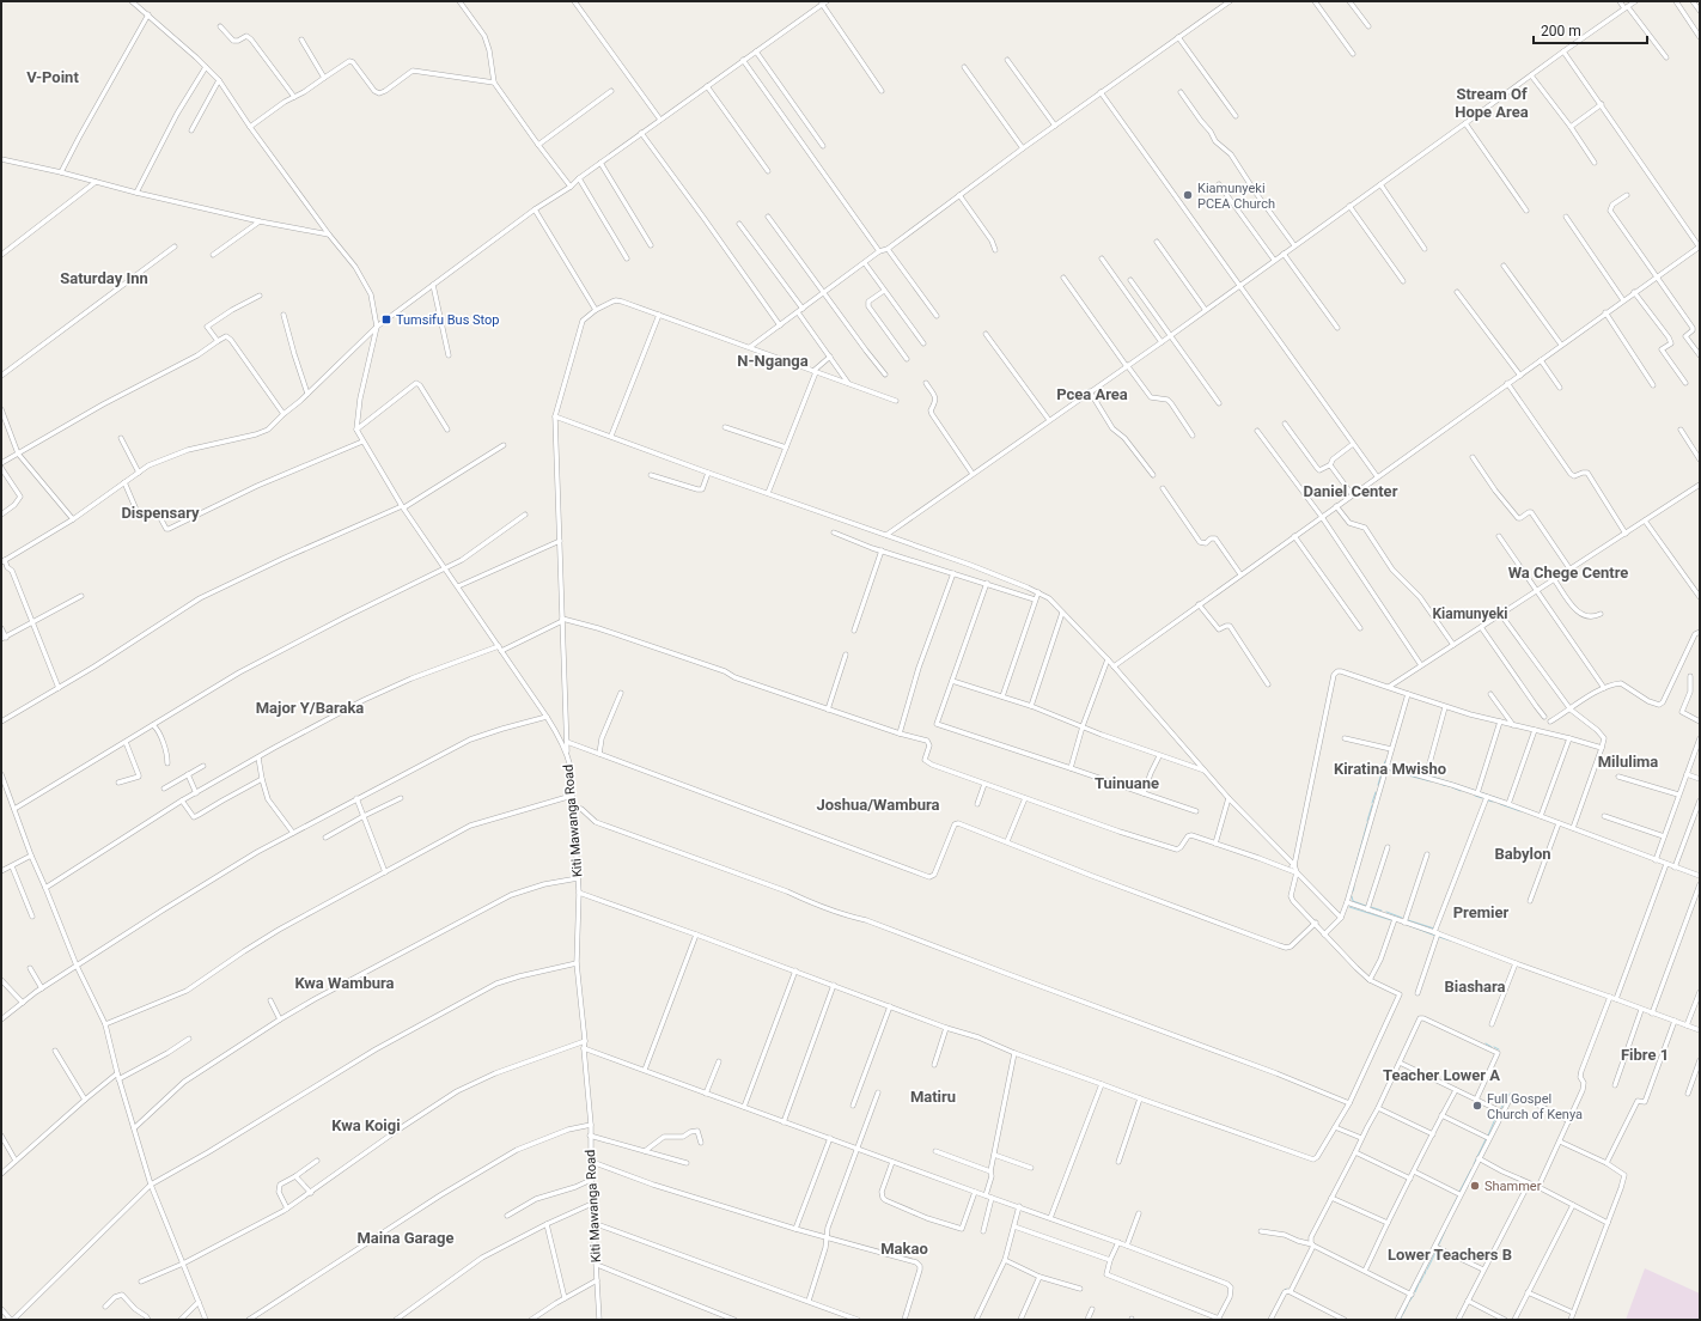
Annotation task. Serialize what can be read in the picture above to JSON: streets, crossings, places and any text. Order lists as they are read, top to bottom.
{
  "streets": {
    "street": ["Kiti Mawanga Road"]
  },
  "districts": [
    "V-Point",
    "Stream Of Hope Area",
    "Saturday Inn",
    "N-Nganga",
    "Pcea Area",
    "Daniel Center",
    "Dispensary",
    "Wa Chege Centre",
    "Kiamunyeki",
    "Major Y/Baraka",
    "Milulima",
    "Kiratina Mwisho",
    "Tuinuane",
    "Joshua/Wambura",
    "Babylon",
    "Premier",
    "Kwa Wambura",
    "Biashara",
    "Fibre 1",
    "Teacher Lower A",
    "Matiru",
    "Kwa Koigi",
    "Maina Garage",
    "Makao",
    "Lower Teachers B"
  ],
  "places": {
    "other": ["Kiamunyeki PCEA Church", "Full Gospel Church of Kenya", "Shammer"],
    "transit": ["Tumsifu Bus Stop"]
  },
  "scale_bar": "200 m"
}
